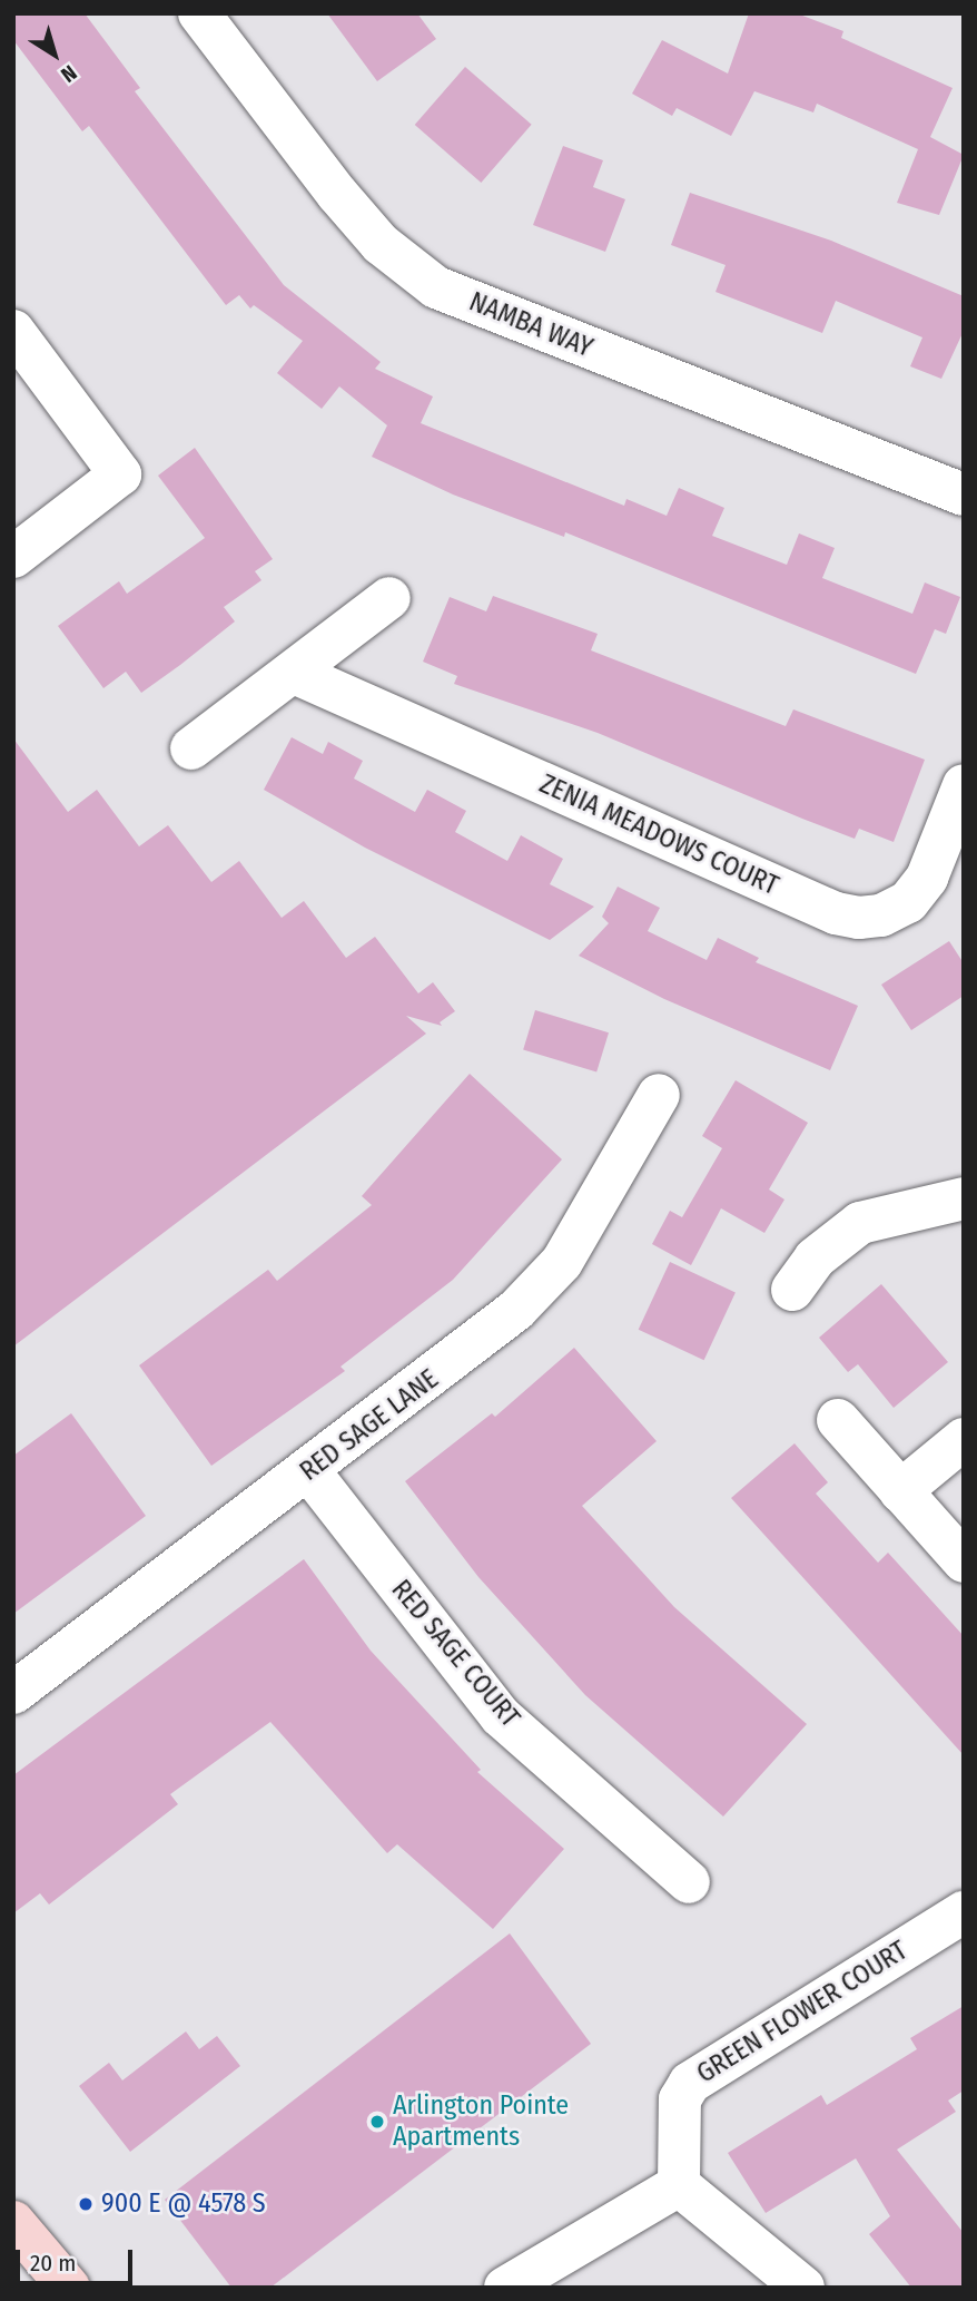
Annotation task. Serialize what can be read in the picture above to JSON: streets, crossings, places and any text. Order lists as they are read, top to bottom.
{
  "streets": {
    "street": [
      "NAMBA WAY",
      "ZENIA MEADOWS COURT",
      "RED SAGE LANE",
      "RED SAGE COURT",
      "GREEN FLOWER COURT"
    ]
  },
  "crossings": [
    ["RED SAGE LANE", "RED SAGE COURT"]
  ],
  "places": ["Arlington Pointe Apartments", "900 E @ 4578 S"],
  "scale_bar": "20 m",
  "north": "bottom right"
}
